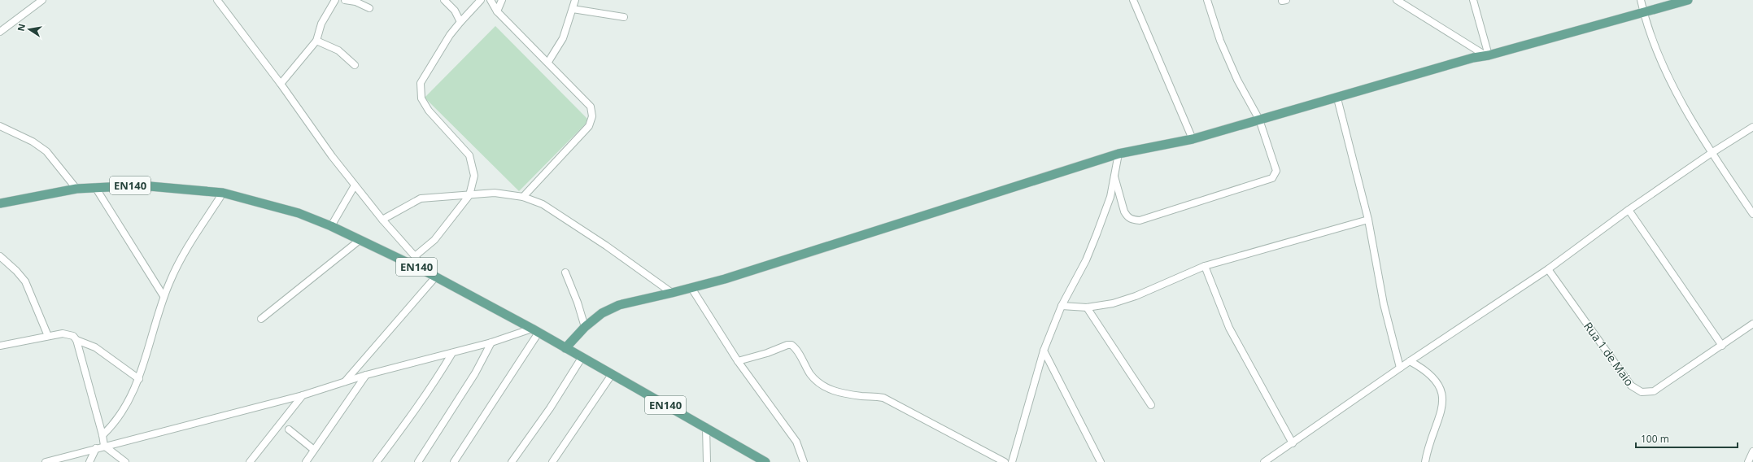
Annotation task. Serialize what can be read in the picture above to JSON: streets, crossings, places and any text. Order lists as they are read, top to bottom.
{
  "streets": {
    "main road": ["EN140"],
    "street": ["Rua 1 de Maio"]
  },
  "scale_bar": "100 m",
  "north": "left"
}
